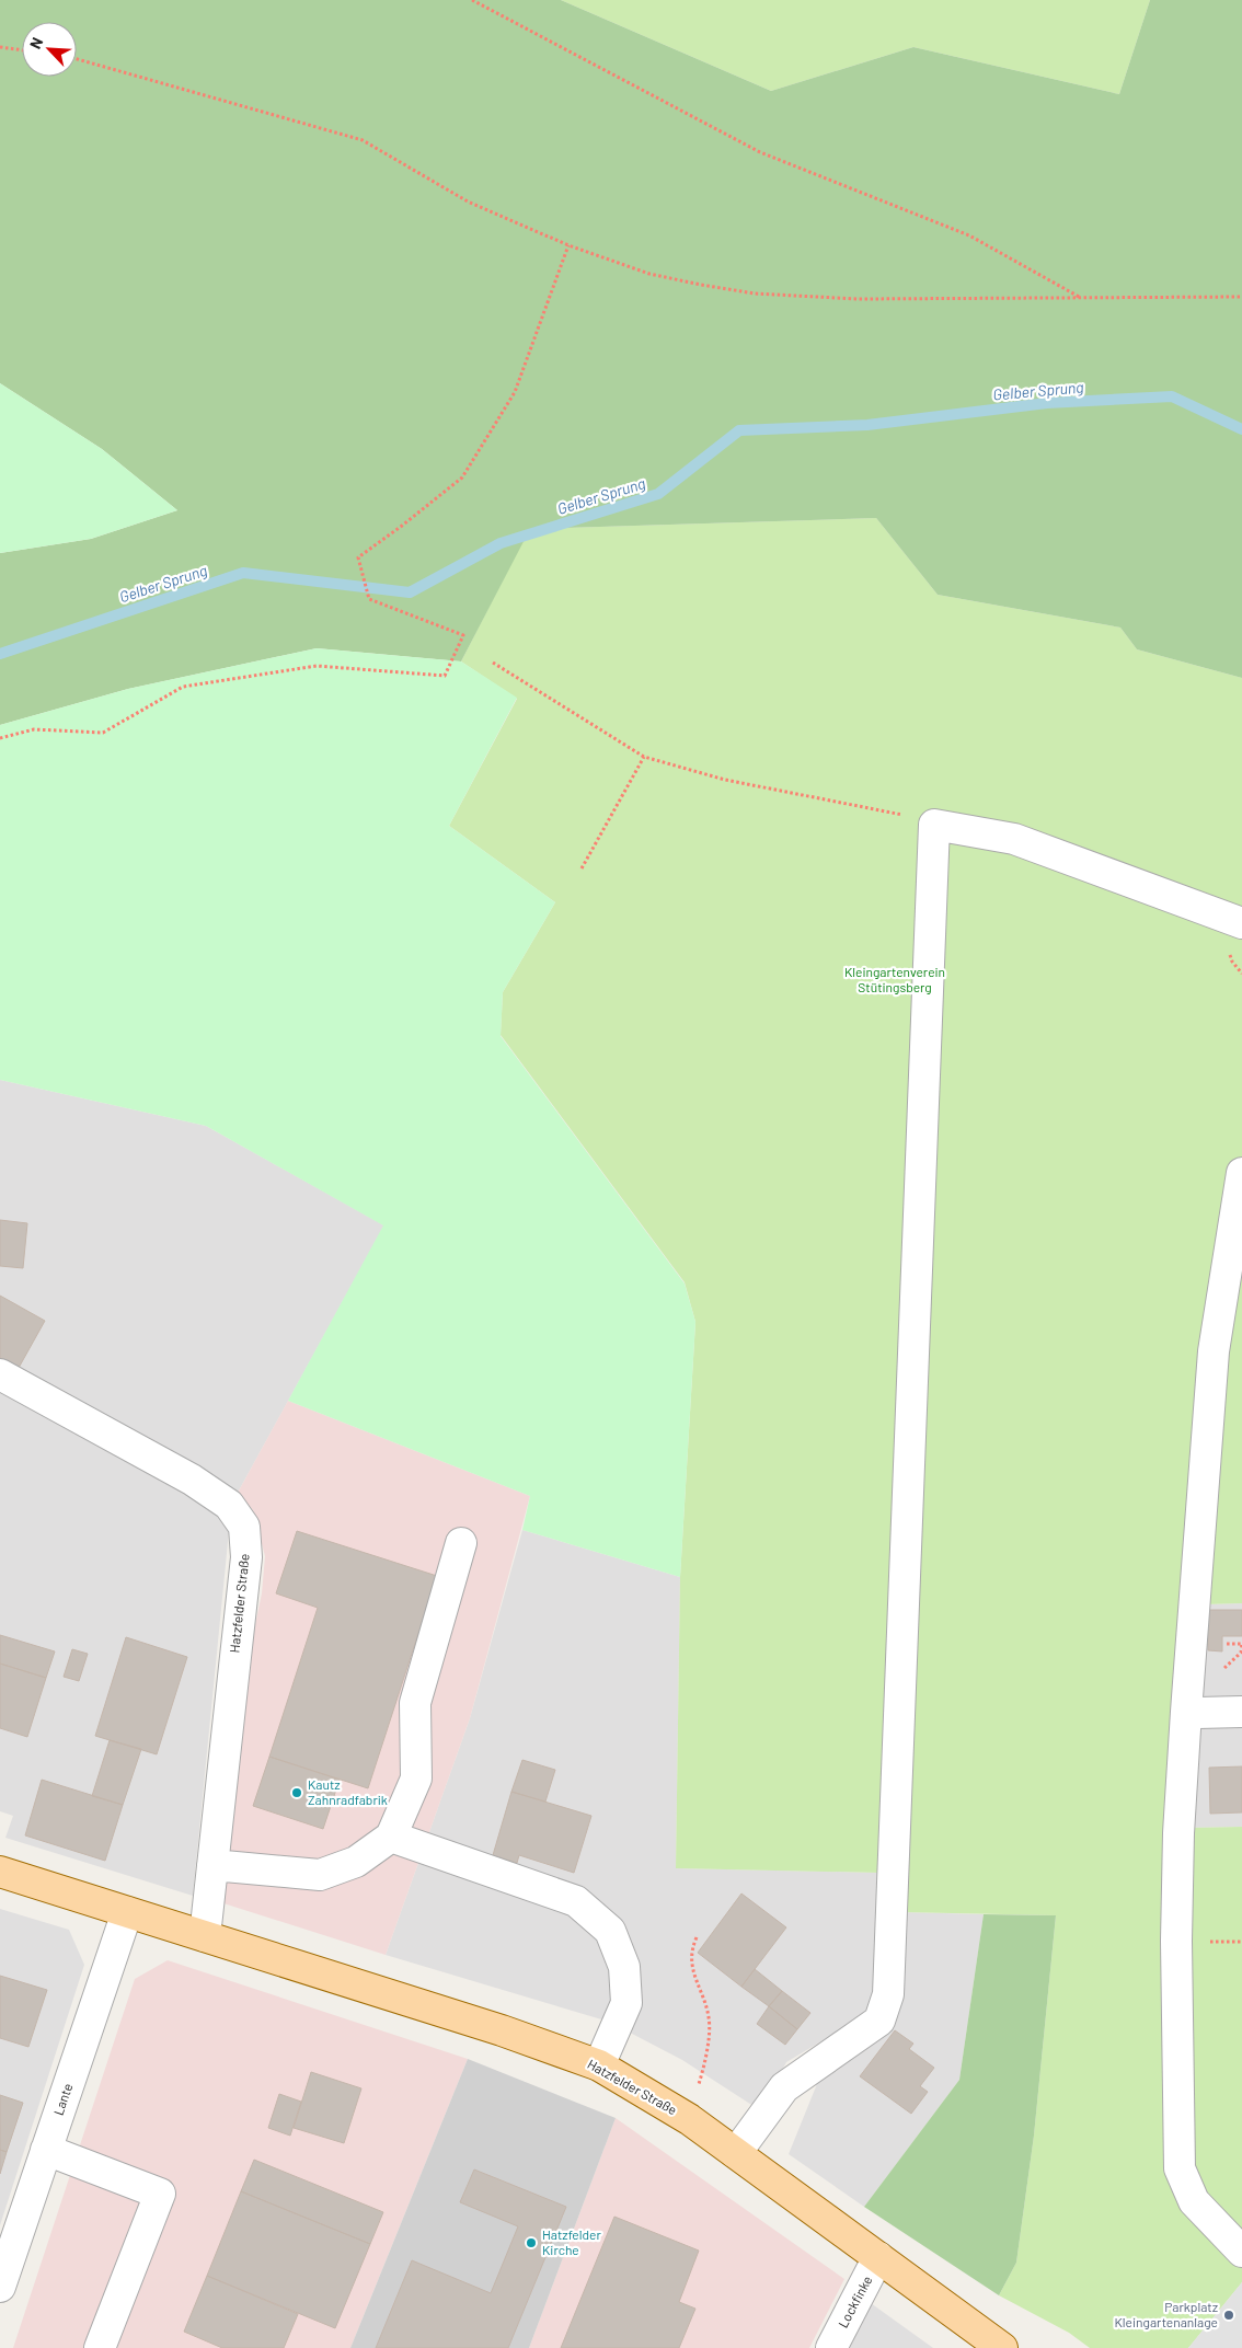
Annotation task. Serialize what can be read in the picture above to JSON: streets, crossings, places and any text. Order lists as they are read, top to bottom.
{
  "streets": {
    "main road": ["Hatzfelder Straße"],
    "street": ["Lante", "Lockfinke"]
  },
  "crossings": [
    ["Hatzfelder Straße", "Lante"],
    ["Hatzfelder Straße", "Lockfinke"]
  ],
  "water": ["Gelber Sprung"],
  "parks": ["Kleingartenverein Stütingsberg"],
  "places": ["Kautz Zahnradfabrik", "Hatzfelder Kirche", "Parkplatz Kleingartenanlage"],
  "north": "top left"
}
